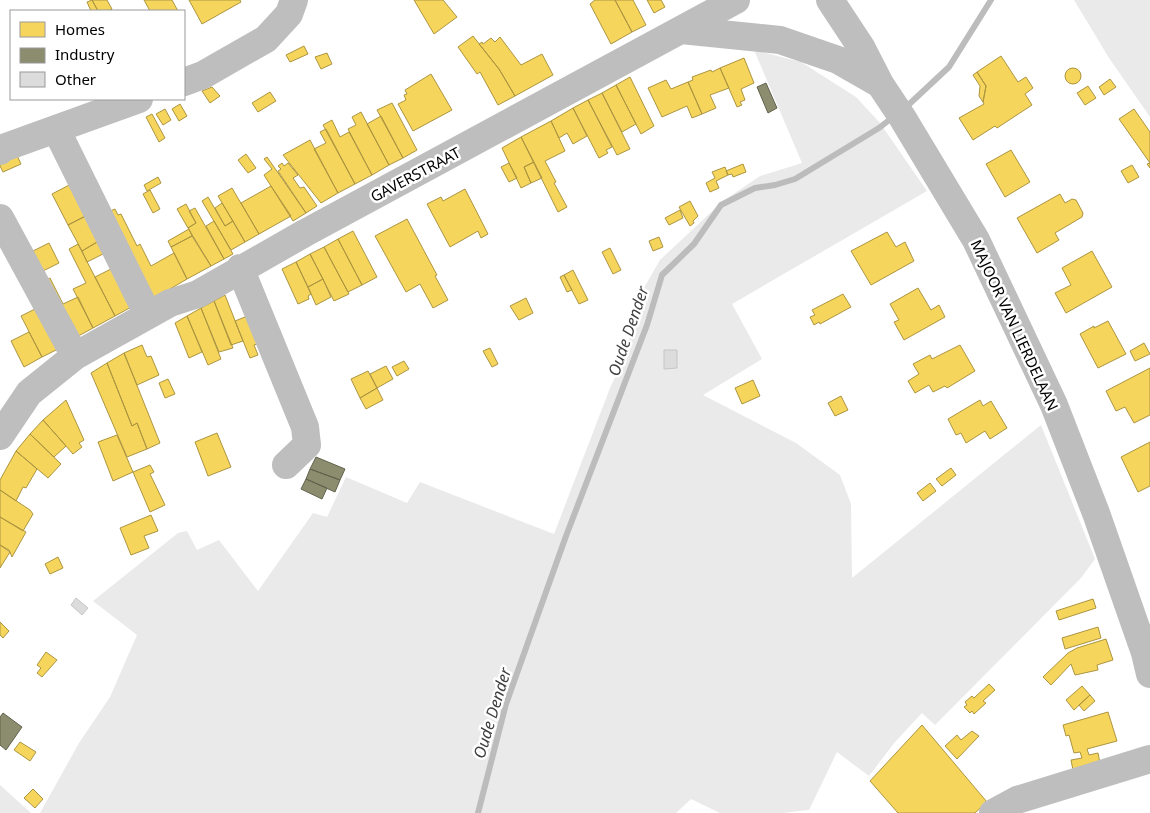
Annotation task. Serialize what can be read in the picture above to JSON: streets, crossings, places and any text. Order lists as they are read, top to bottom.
{
  "streets": {
    "street": ["GAVERSTRAAT", "MAJOOR VAN LIERDELAAN"]
  },
  "water": ["Oude Dender"],
  "legend": ["Homes", "Industry", "Other"]
}
